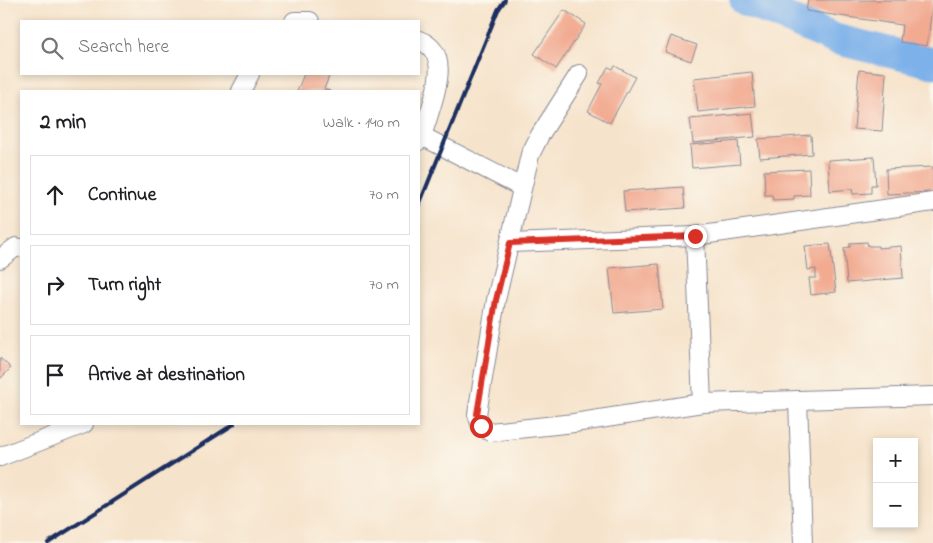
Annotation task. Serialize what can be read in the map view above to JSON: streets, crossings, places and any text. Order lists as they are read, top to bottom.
{
  "page": {
    "search": "Search here",
    "heading": ["2 min", "Walk · 140 m"],
    "list": [
      ["Continue", "70 m"],
      ["Turn right", "70 m"],
      "Arrive at destination"
    ],
    "map_buttons": ["+", "−"]
  }
}
